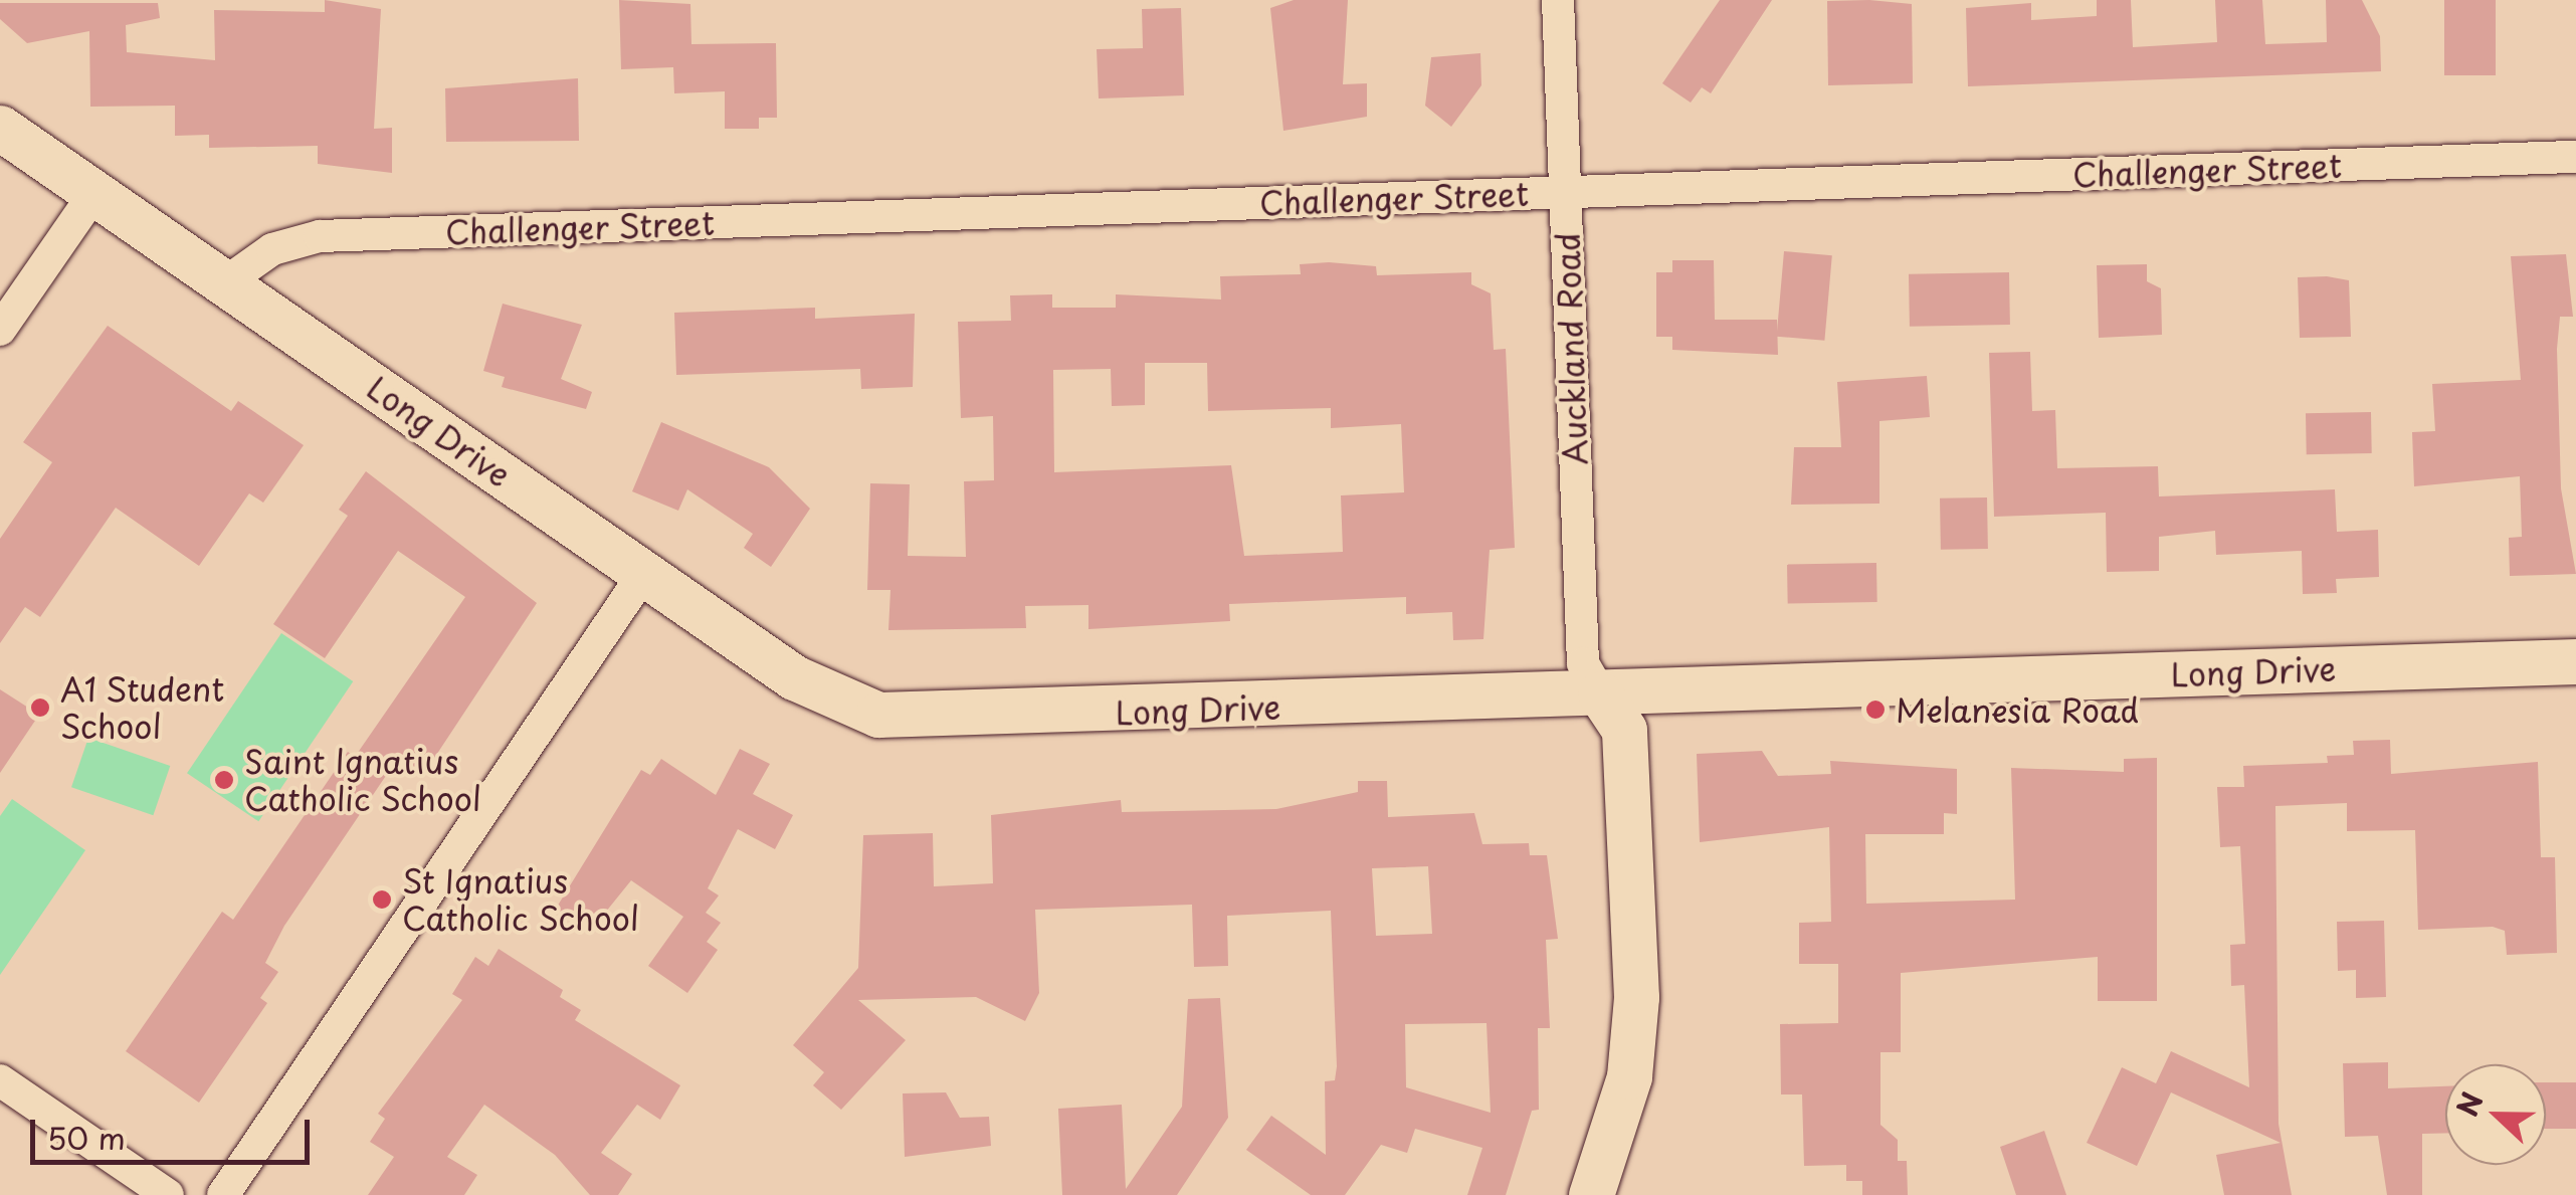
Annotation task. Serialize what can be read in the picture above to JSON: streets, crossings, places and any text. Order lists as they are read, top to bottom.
{
  "streets": {
    "street": ["Challenger Street", "Auckland Road", "Long Drive"]
  },
  "crossings": [
    ["Challenger Street", "Auckland Road"],
    ["Challenger Street", "Long Drive"],
    ["Auckland Road", "Long Drive"]
  ],
  "places": [
    "A1 Student School",
    "Melanesia Road",
    "Saint Ignatius Catholic School",
    "St Ignatius Catholic School"
  ],
  "scale_bar": "50 m",
  "north": "left"
}
